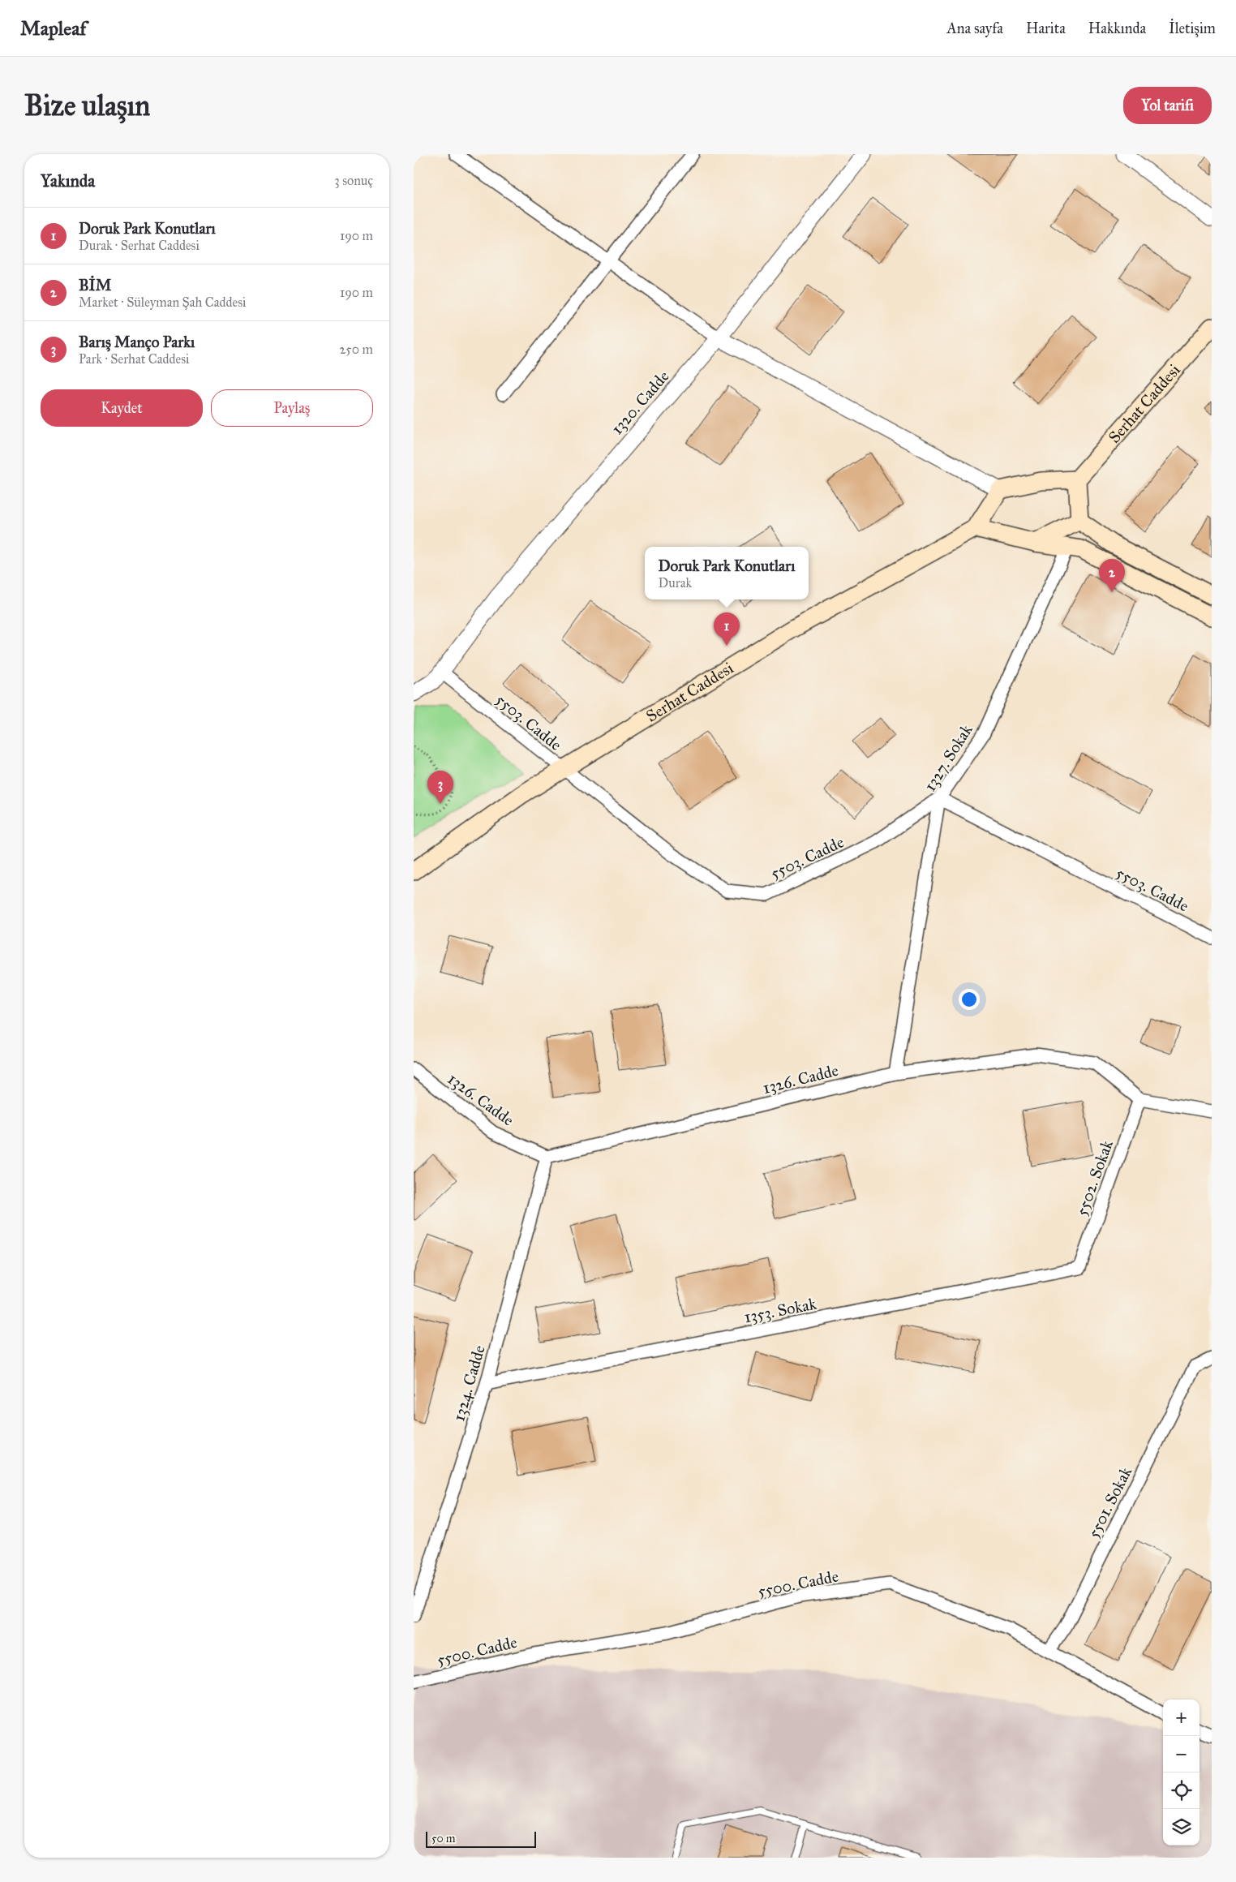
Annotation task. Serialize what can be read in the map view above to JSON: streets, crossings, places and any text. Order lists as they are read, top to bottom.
{
  "streets": {
    "main road": ["Serhat Caddesi"],
    "street": [
      "1320. Cadde",
      "5503. Cadde",
      "1327. Sokak",
      "1326. Cadde",
      "5502. Sokak",
      "1353. Sokak",
      "1324. Cadde",
      "5501. Sokak",
      "5500. Cadde"
    ]
  },
  "crossings": [
    ["1320. Cadde", "5503. Cadde"],
    ["Serhat Caddesi", "5503. Cadde"],
    ["5503. Cadde", "1327. Sokak"],
    ["1327. Sokak", "1326. Cadde"],
    ["1326. Cadde", "5502. Sokak"],
    ["1326. Cadde", "1324. Cadde"],
    ["5502. Sokak", "1353. Sokak"],
    ["1353. Sokak", "1324. Cadde"],
    ["5501. Sokak", "5500. Cadde"]
  ],
  "scale_bar": "50 m",
  "page": {
    "header": "Mapleaf",
    "nav": [
      "Ana sayfa",
      "Harita",
      "Hakkında",
      "İletişim"
    ],
    "buttons": [
      "Yol tarifi",
      ["Kaydet", "Paylaş"]
    ],
    "title": "Bize ulaşın",
    "heading": ["Yakında", "3 sonuç"],
    "list": [
      {
        "mark": "1",
        "name": "Doruk Park Konutları",
        "note": "Durak · Serhat Caddesi",
        "value": "190 m"
      },
      {
        "mark": "2",
        "name": "BİM",
        "note": "Market · Süleyman Şah Caddesi",
        "value": "190 m"
      },
      {
        "mark": "3",
        "name": "Barış Manço Parkı",
        "note": "Park · Serhat Caddesi",
        "value": "250 m"
      }
    ],
    "popup": ["Doruk Park Konutları", "Durak"],
    "pins": ["2", "1", "3"],
    "map_buttons": ["+", "−"],
    "scale": "50 m"
  }
}
